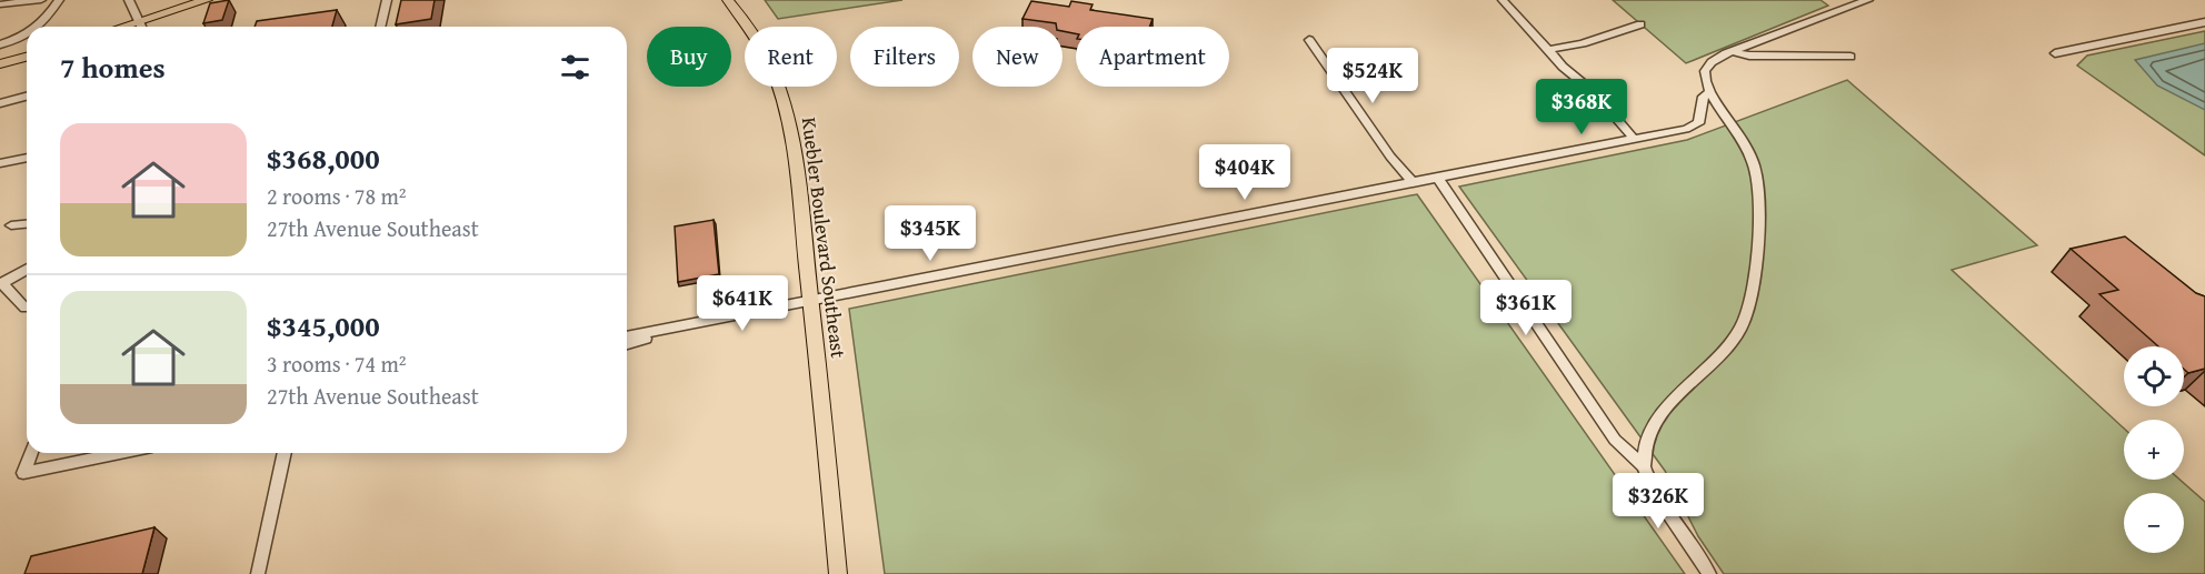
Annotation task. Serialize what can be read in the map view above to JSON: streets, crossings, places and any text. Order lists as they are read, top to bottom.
{
  "streets": {
    "main road": ["Kuebler Boulevard Southeast"]
  },
  "page": {
    "chip": [
      "Buy",
      "Rent",
      "Filters",
      "New",
      "Apartment"
    ],
    "heading": "7 homes",
    "price": [
      "$524K",
      "$368K",
      "$404K",
      "$345K",
      "$641K",
      "$361K",
      "$326K"
    ],
    "list": [
      {
        "name": "$368,000",
        "note": "2 rooms · 78 m² · 27th Avenue Southeast"
      },
      {
        "name": "$345,000",
        "note": "3 rooms · 74 m² · 27th Avenue Southeast"
      }
    ],
    "map_buttons": ["+", "−"]
  }
}
